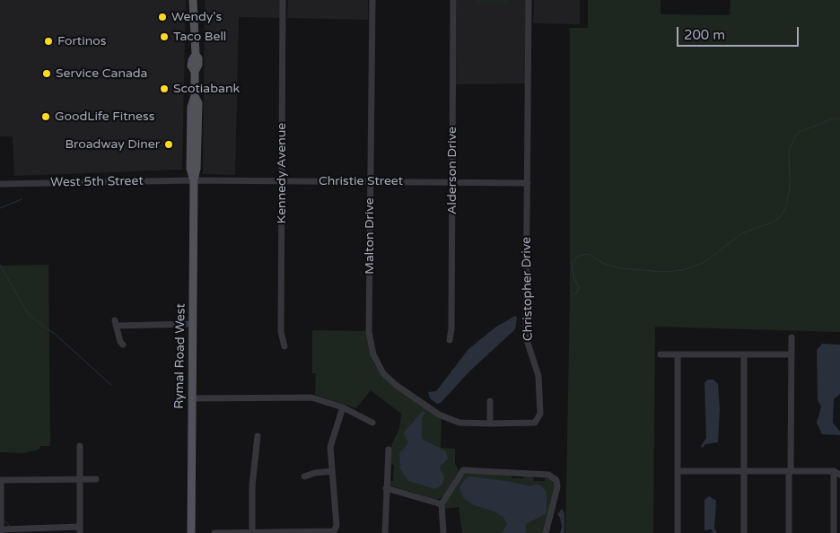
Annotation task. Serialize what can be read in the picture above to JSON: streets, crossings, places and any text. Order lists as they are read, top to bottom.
{
  "streets": {
    "main road": ["Rymal Road West"],
    "street": [
      "Alderson Drive",
      "Kennedy Avenue",
      "Christie Street",
      "West 5th Street",
      "Malton Drive",
      "Christopher Drive"
    ]
  },
  "crossings": [
    ["Alderson Drive", "Christie Street"],
    ["Kennedy Avenue", "Christie Street"],
    ["Christie Street", "West 5th Street"],
    ["Christie Street", "Malton Drive"],
    ["Christie Street", "Christopher Drive"],
    ["Christie Street", "Rymal Road West"],
    ["West 5th Street", "Rymal Road West"],
    ["Malton Drive", "Christopher Drive"]
  ],
  "places": [
    "Wendy's",
    "Taco Bell",
    "Fortinos",
    "Service Canada",
    "Scotiabank",
    "GoodLife Fitness",
    "Broadway Diner"
  ],
  "scale_bar": "200 m"
}
